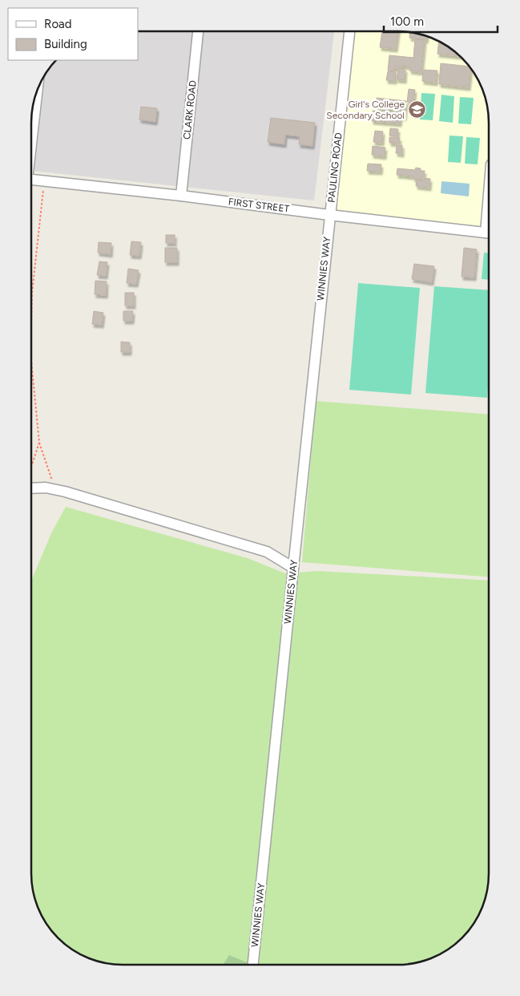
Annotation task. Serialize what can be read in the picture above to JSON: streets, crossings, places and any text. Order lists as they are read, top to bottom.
{
  "streets": {
    "street": [
      "CLARK ROAD",
      "PAULING ROAD",
      "FIRST STREET",
      "WINNIES WAY"
    ]
  },
  "crossings": [
    ["CLARK ROAD", "FIRST STREET"],
    ["PAULING ROAD", "FIRST STREET"],
    ["PAULING ROAD", "WINNIES WAY"],
    ["FIRST STREET", "WINNIES WAY"]
  ],
  "places": {
    "school or university": ["Girl's College Secondary School"]
  },
  "legend": ["Road", "Building"],
  "scale_bar": "100 m"
}
